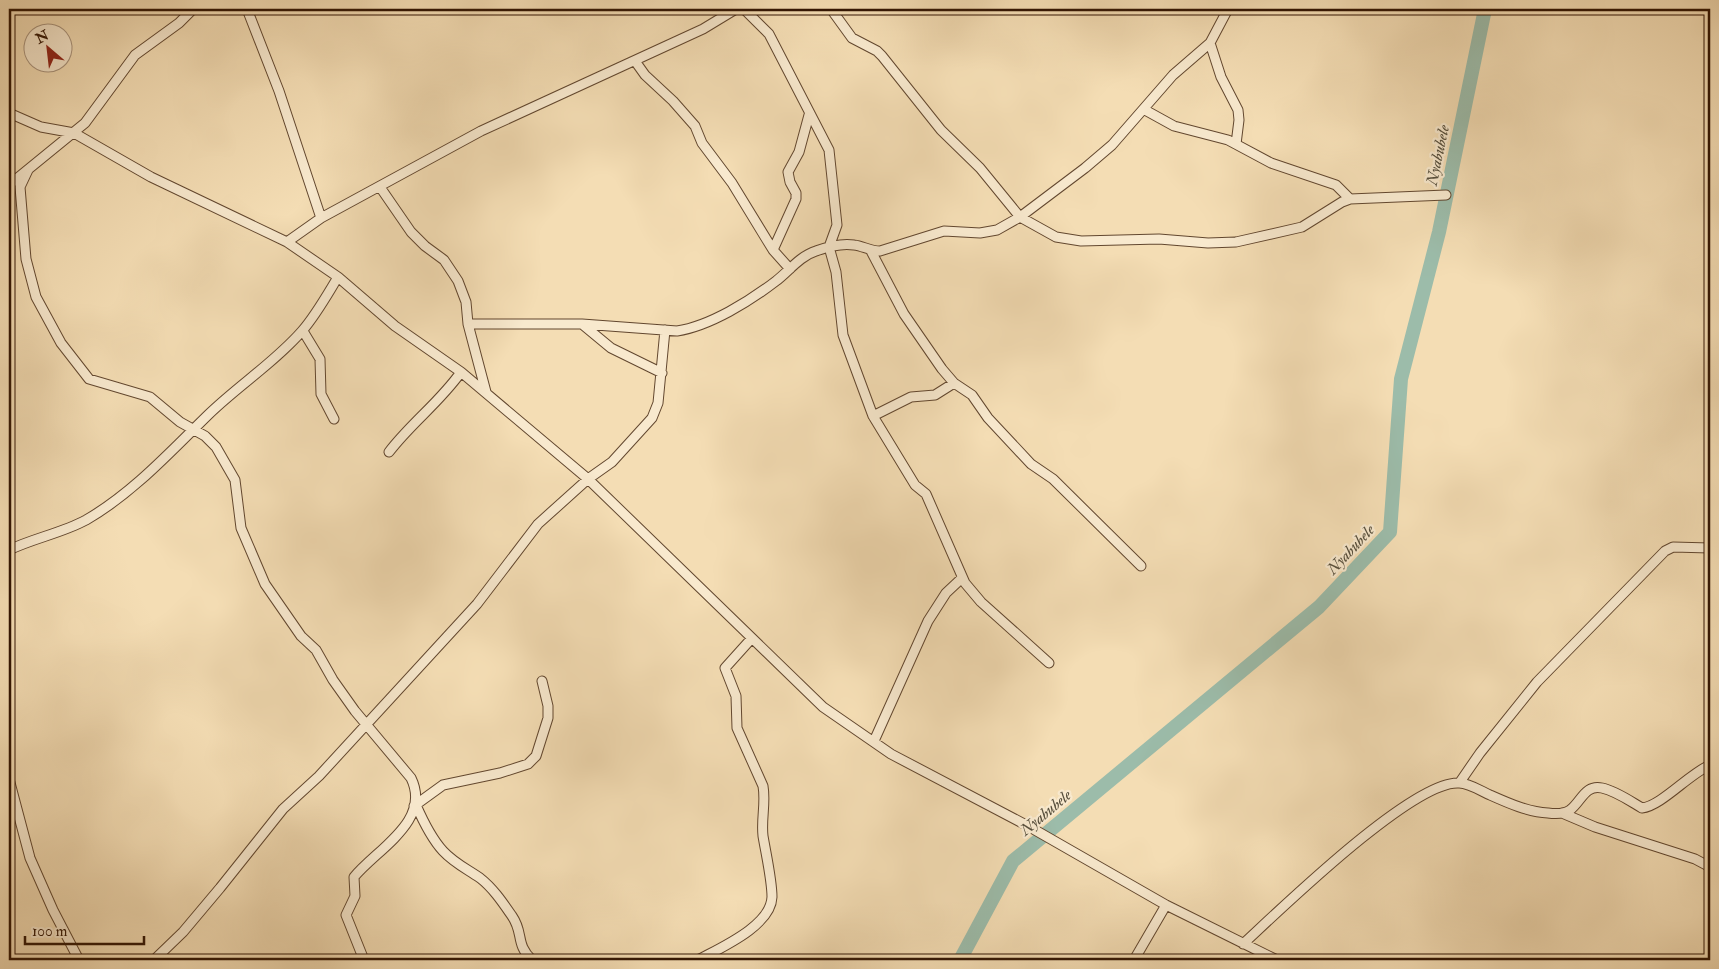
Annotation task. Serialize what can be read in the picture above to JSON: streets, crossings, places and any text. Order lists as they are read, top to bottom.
{
  "water": ["Nyabubele"],
  "scale_bar": "100 m",
  "north": "top left"
}
